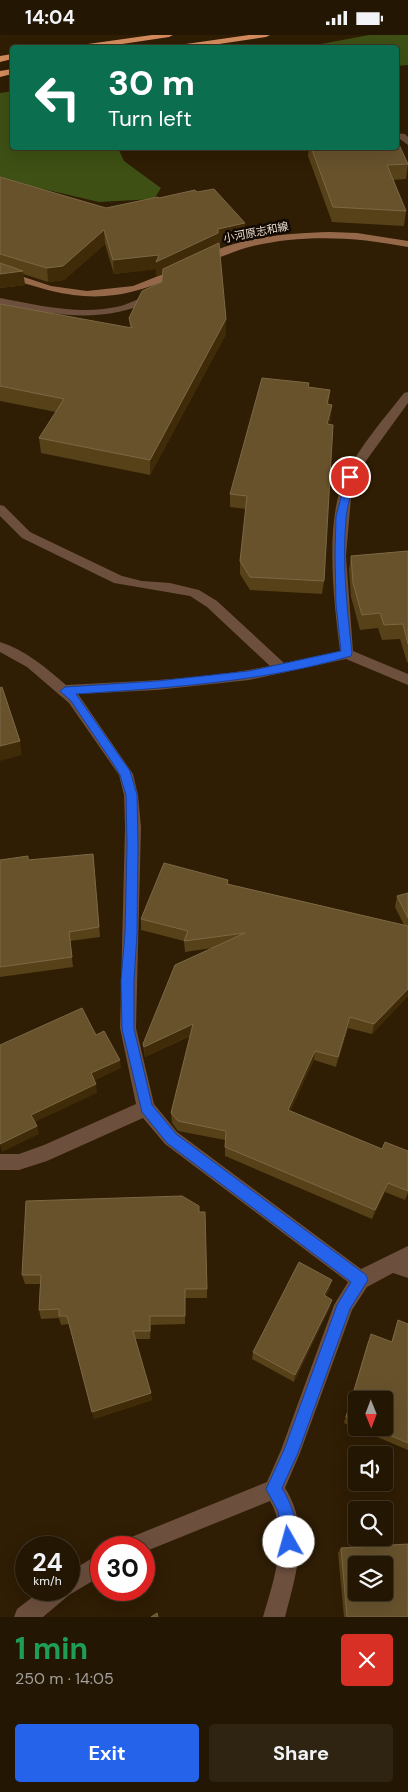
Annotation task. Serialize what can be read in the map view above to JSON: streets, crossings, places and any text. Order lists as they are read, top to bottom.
{
  "streets": {
    "main road": ["小河原志和線"]
  },
  "north": "bottom",
  "page": {
    "status": "14:04",
    "turn": ["30 m", "Turn left"],
    "speed": "24 km/h",
    "limit": "30",
    "heading": ["1 min", "250 m · 14:05"],
    "buttons": ["Exit", "Share"]
  }
}
